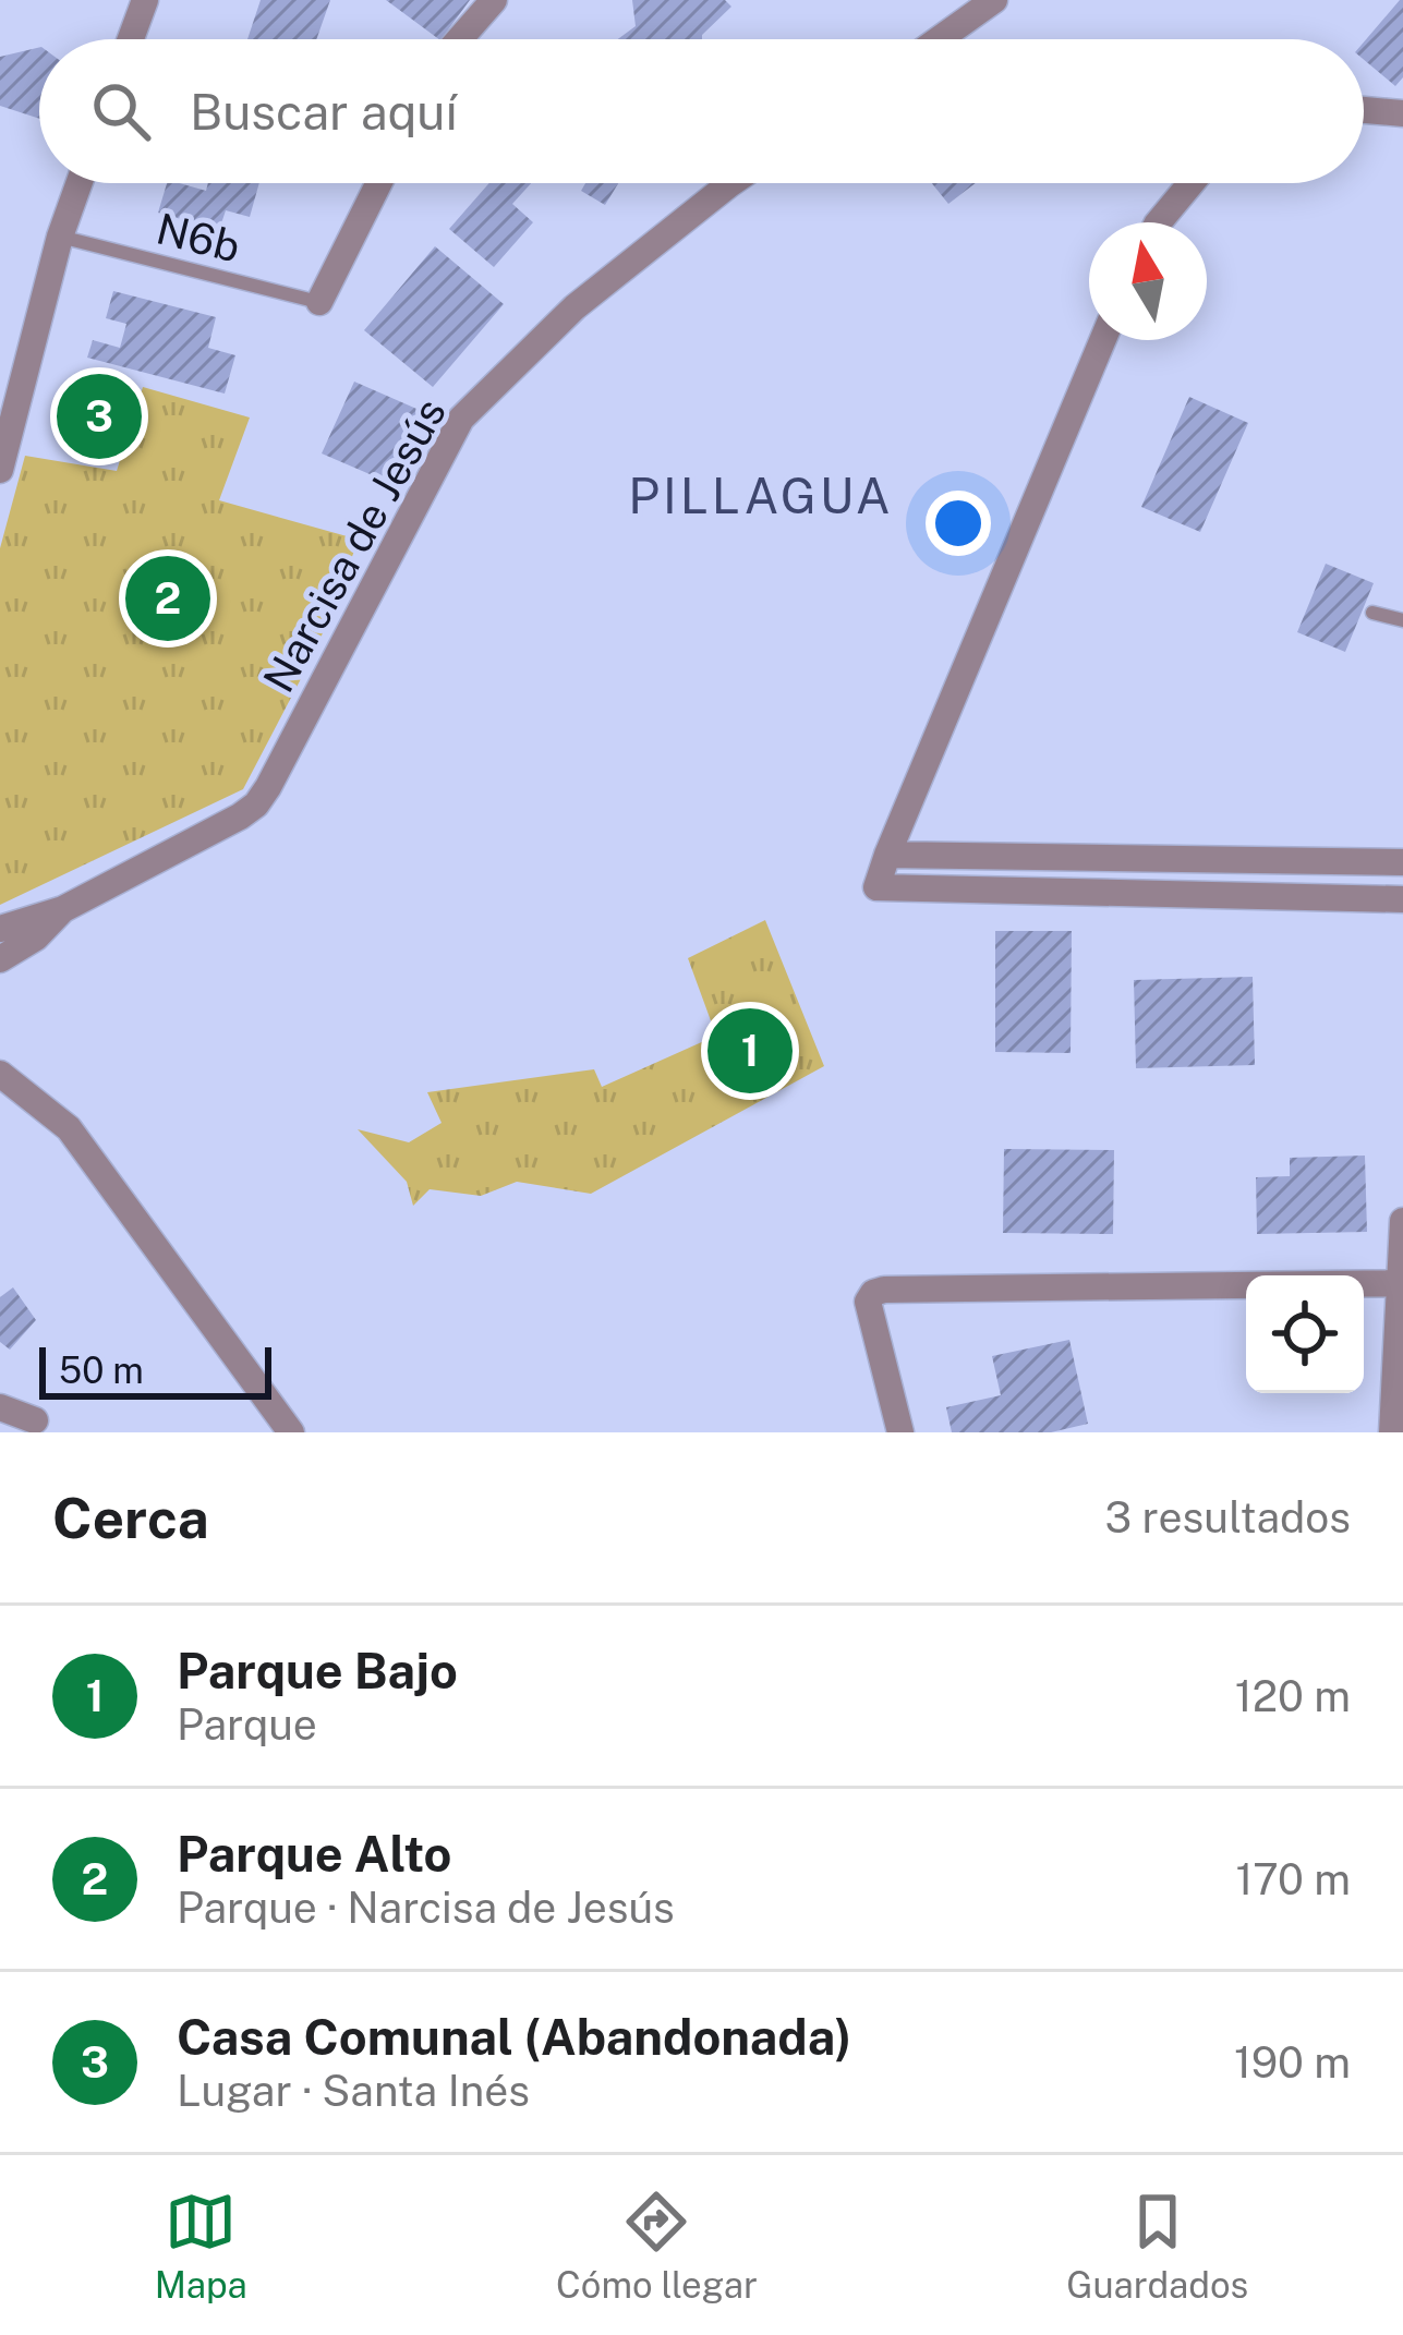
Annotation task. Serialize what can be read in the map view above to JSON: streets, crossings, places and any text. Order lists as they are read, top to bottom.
{
  "streets": {
    "street": ["Narcisa de Jesús"],
    "lane": ["N6b"]
  },
  "districts": ["PILLAGUA"],
  "scale_bar": "50 m",
  "north": "top",
  "page": {
    "search": "Buscar aquí",
    "pins": ["3", "2", "1"],
    "scale": "50 m",
    "heading": ["Cerca", "3 resultados"],
    "list": [
      {
        "mark": "1",
        "name": "Parque Bajo",
        "note": "Parque",
        "value": "120 m"
      },
      {
        "mark": "2",
        "name": "Parque Alto",
        "note": "Parque · Narcisa de Jesús",
        "value": "170 m"
      },
      {
        "mark": "3",
        "name": "Casa Comunal (Abandonada)",
        "note": "Lugar · Santa Inés",
        "value": "190 m"
      }
    ],
    "nav": ["Mapa", "Cómo llegar", "Guardados"]
  }
}
